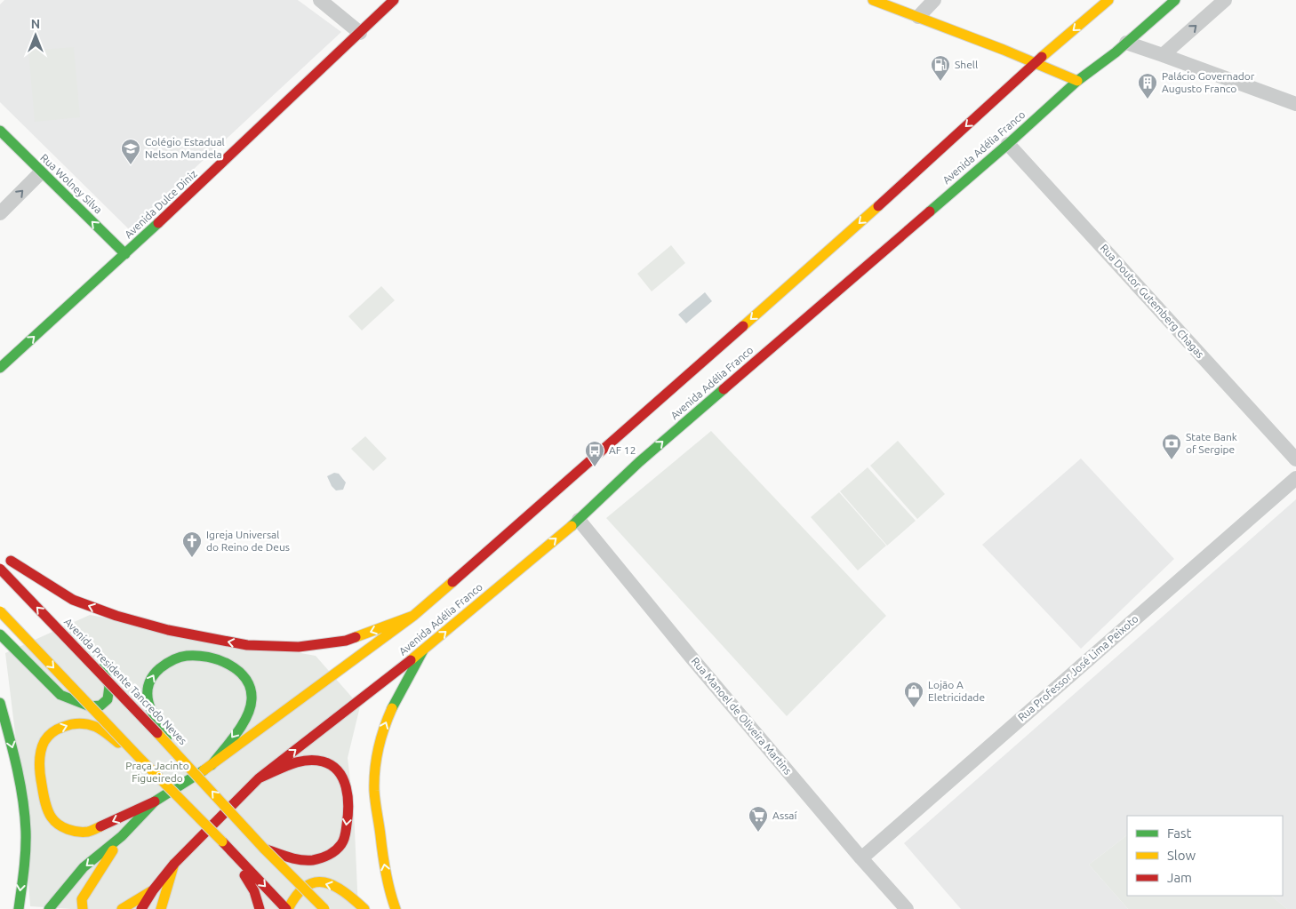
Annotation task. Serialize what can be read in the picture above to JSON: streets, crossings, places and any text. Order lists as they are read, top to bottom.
{
  "streets": {
    "main road": [
      "Avenida Adélia Franco",
      "Rua Wolney Silva",
      "Avenida Dulce Diniz",
      "Avenida Presidente Tancredo Neves"
    ],
    "street": ["Rua Doutor Gutemberg Chagas", "Rua Professor José Lima Peixoto", "Rua Manoel de Oliveira Martins"]
  },
  "crossings": [
    ["Avenida Adélia Franco", "Rua Doutor Gutemberg Chagas"],
    ["Avenida Adélia Franco", "Rua Manoel de Oliveira Martins"],
    ["Rua Wolney Silva", "Avenida Dulce Diniz"],
    ["Rua Professor José Lima Peixoto", "Rua Manoel de Oliveira Martins"]
  ],
  "one_way": ["Rua Wolney Silva"],
  "parks": ["Praça Jacinto Figueiredo"],
  "places": {
    "fuel station": ["Shell"],
    "building": ["Palácio Governador Augusto Franco"],
    "school or university": ["Colégio Estadual Nelson Mandela"],
    "bank": ["State Bank of Sergipe"],
    "bus stop": ["AF 12"],
    "church": ["Igreja Universal do Reino de Deus"],
    "shop": ["Lojão A Eletricidade"],
    "supermarket": ["Assaí"]
  },
  "legend": ["Fast", "Slow", "Jam"],
  "north": "top"
}
